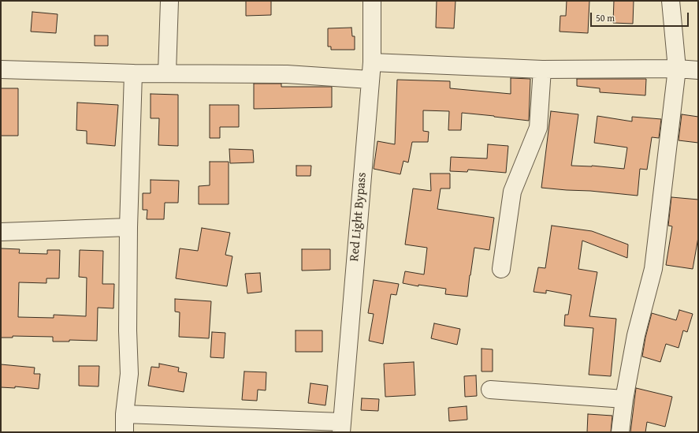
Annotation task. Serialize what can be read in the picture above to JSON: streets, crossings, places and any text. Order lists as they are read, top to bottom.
{
  "streets": {
    "street": ["Red Light Bypass"]
  },
  "scale_bar": "50 m"
}
